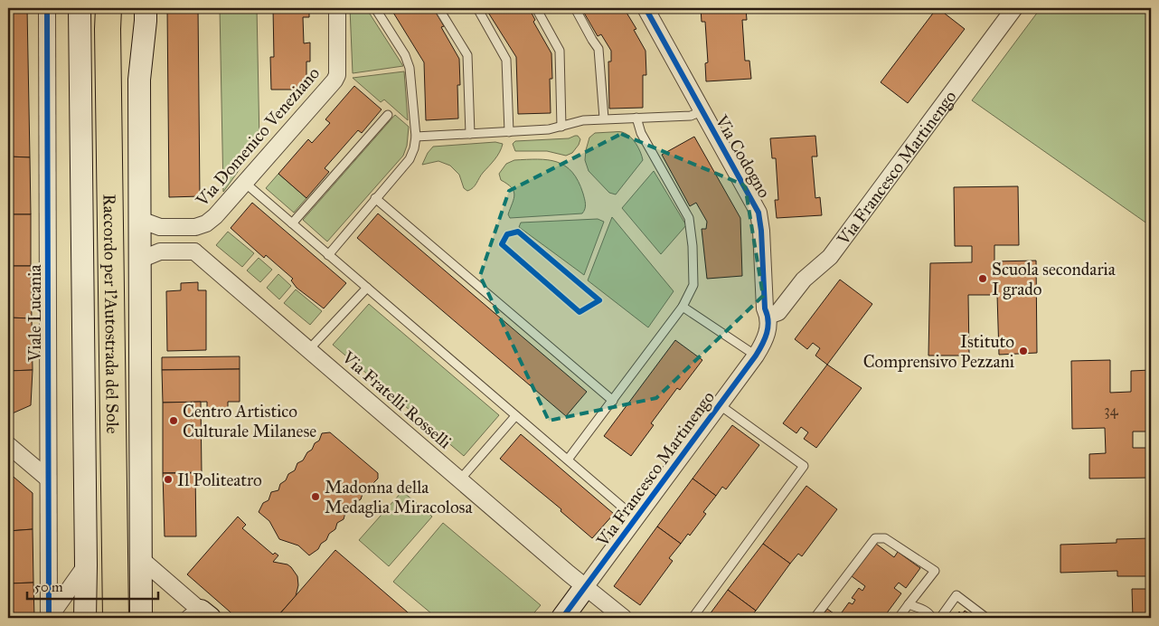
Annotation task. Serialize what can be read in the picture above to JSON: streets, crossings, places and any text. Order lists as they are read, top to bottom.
{
  "streets": {
    "highway": ["Raccordo per l'Autostrada del Sole"],
    "main road": ["Via Francesco Martinengo"],
    "street": [
      "Via Domenico Veneziano",
      "Via Codogno",
      "Viale Lucania",
      "Via Fratelli Rosselli"
    ]
  },
  "crossings": [
    ["Via Domenico Veneziano", "Via Fratelli Rosselli"],
    ["Via Codogno", "Via Francesco Martinengo"],
    ["Via Francesco Martinengo", "Via Fratelli Rosselli"]
  ],
  "places": [
    "Scuola secondaria I grado",
    "Istituto Comprensivo Pezzani",
    "Centro Artistico Culturale Milanese",
    "Il Politeatro",
    "Madonna della Medaglia Miracolosa"
  ],
  "house_numbers": ["34"],
  "scale_bar": "50 m"
}
